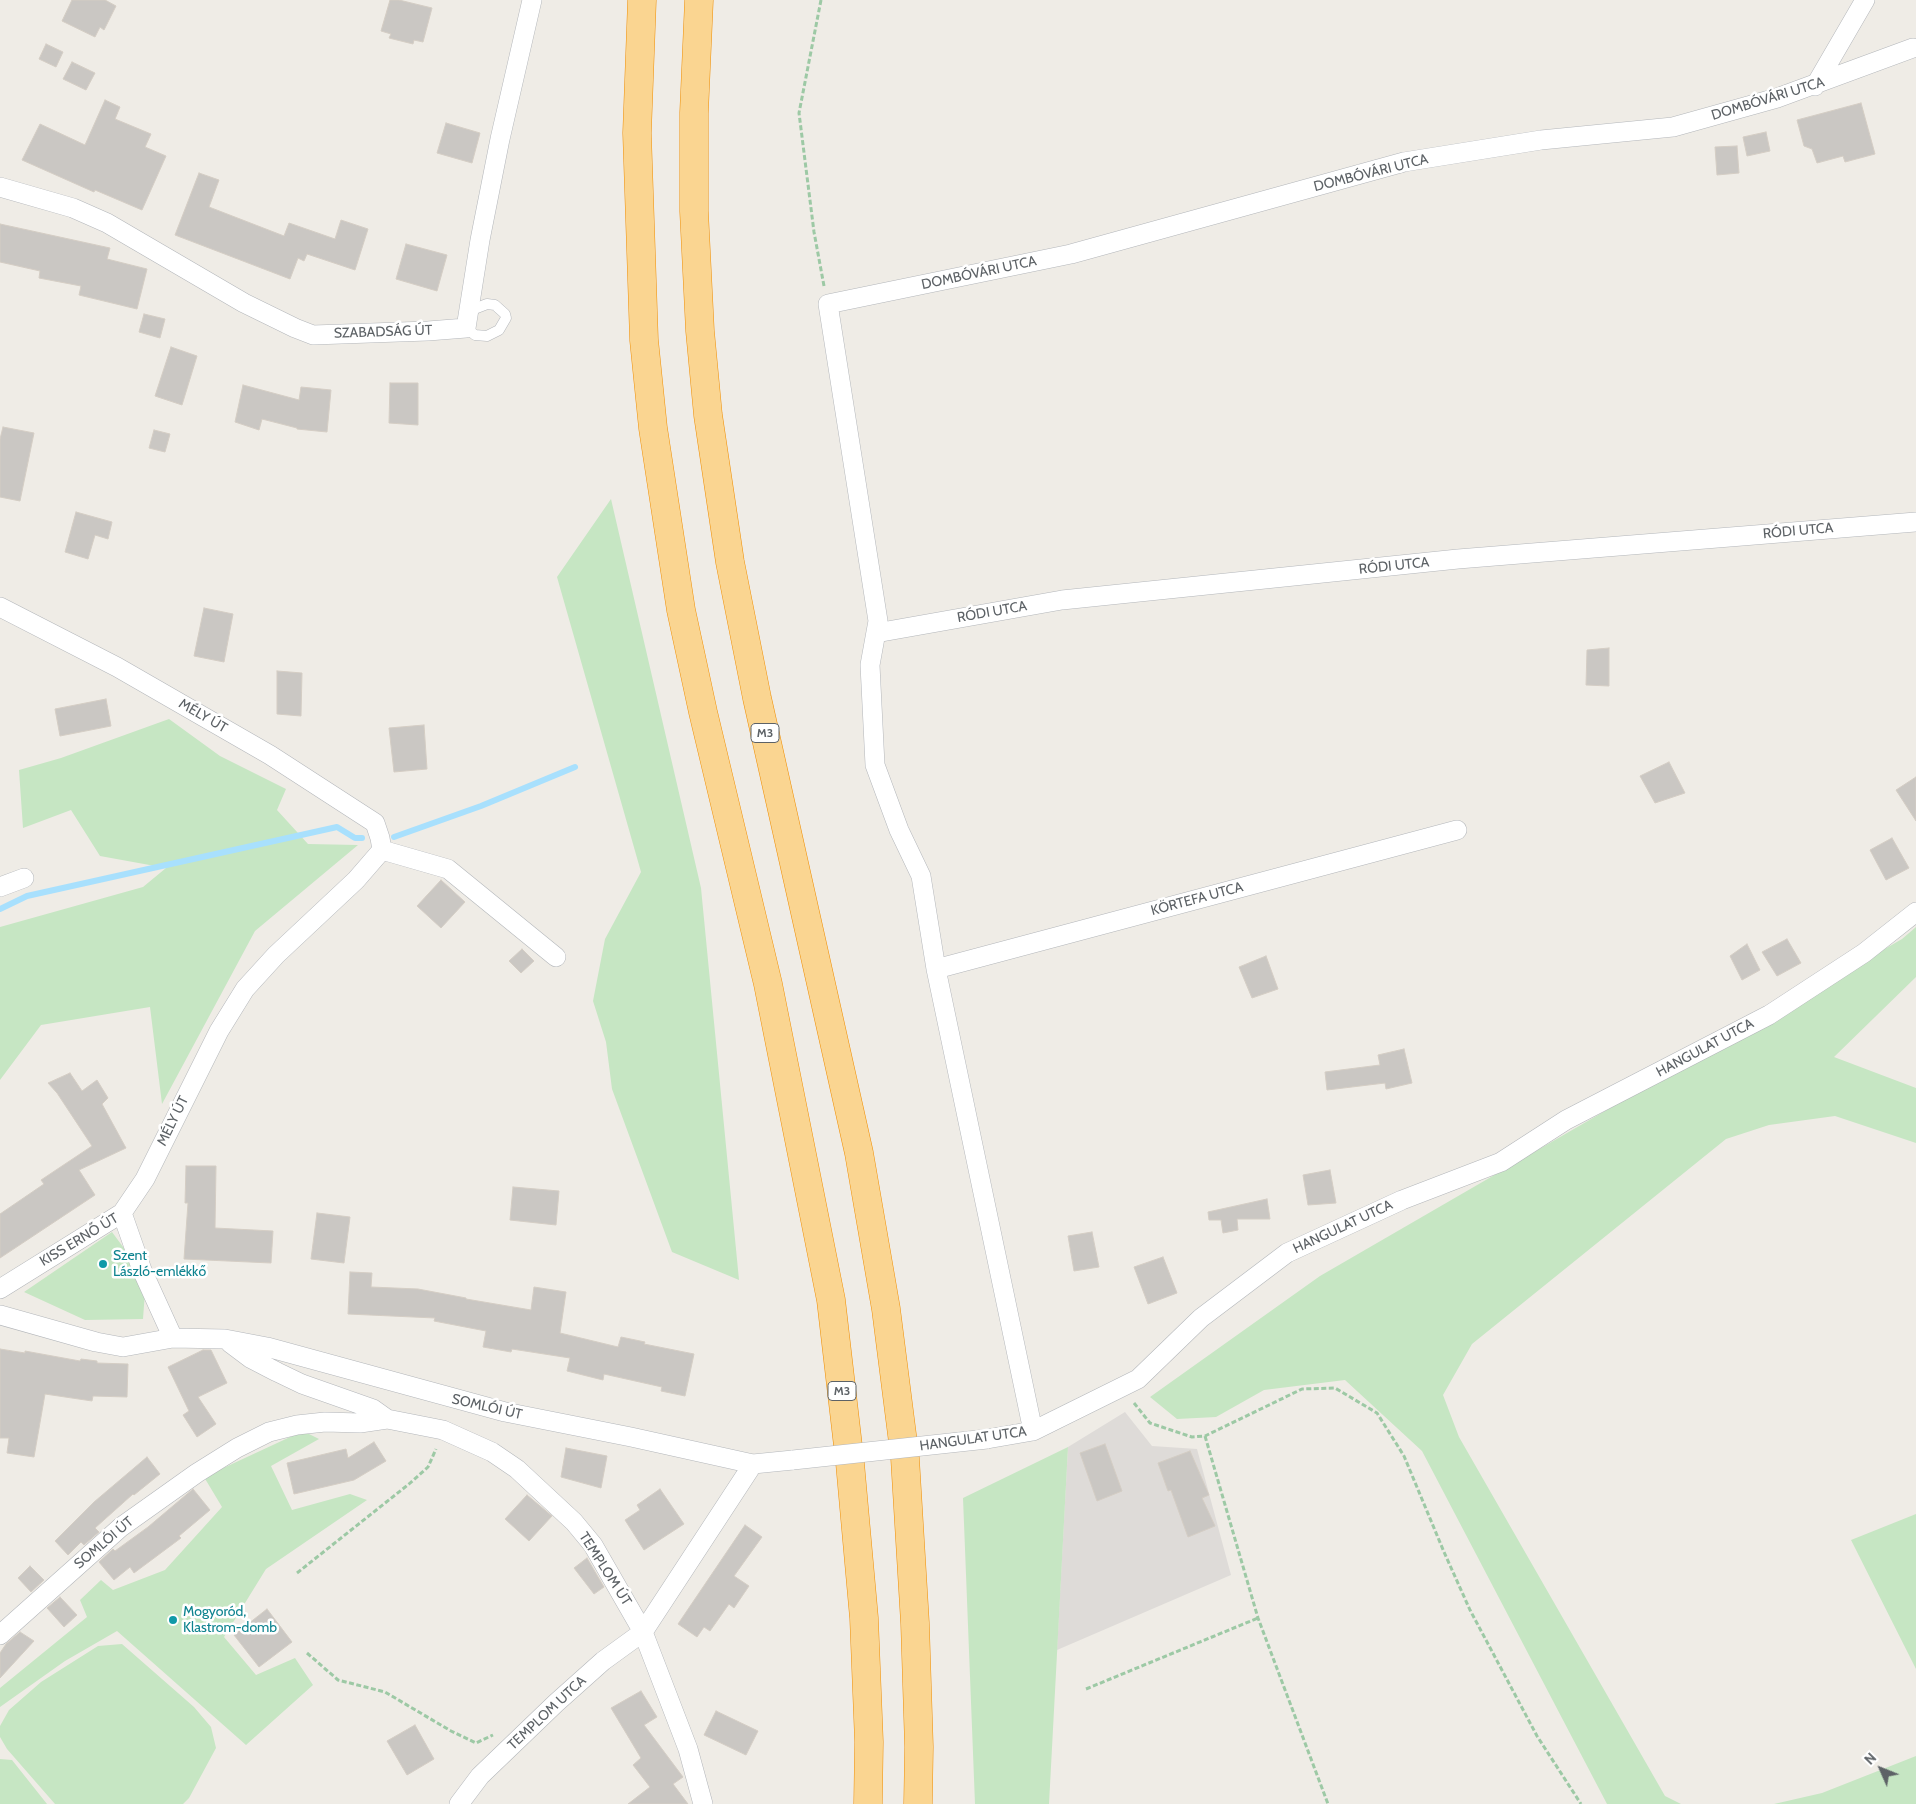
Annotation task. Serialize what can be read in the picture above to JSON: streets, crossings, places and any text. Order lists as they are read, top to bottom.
{
  "streets": {
    "highway": ["M3"],
    "street": [
      "DOMBÓVÁRI UTCA",
      "SZABADSÁG ÚT",
      "RÓDI UTCA",
      "MÉLY ÚT",
      "KÖRTEFA UTCA",
      "HANGULAT UTCA",
      "KISS ERNŐ ÚT",
      "SOMLÓI ÚT",
      "TEMPLOM ÚT",
      "TEMPLOM UTCA"
    ]
  },
  "crossings": [
    ["MÉLY ÚT", "KISS ERNŐ ÚT"],
    ["HANGULAT UTCA", "SOMLÓI ÚT"],
    ["HANGULAT UTCA", "TEMPLOM UTCA"],
    ["KISS ERNŐ ÚT", "SOMLÓI ÚT"],
    ["SOMLÓI ÚT", "TEMPLOM ÚT"],
    ["SOMLÓI ÚT", "TEMPLOM UTCA"],
    ["TEMPLOM ÚT", "TEMPLOM UTCA"]
  ],
  "places": ["Szent László-emlékkő", "Mogyoród, Klastrom-domb"],
  "north": "top left"
}
